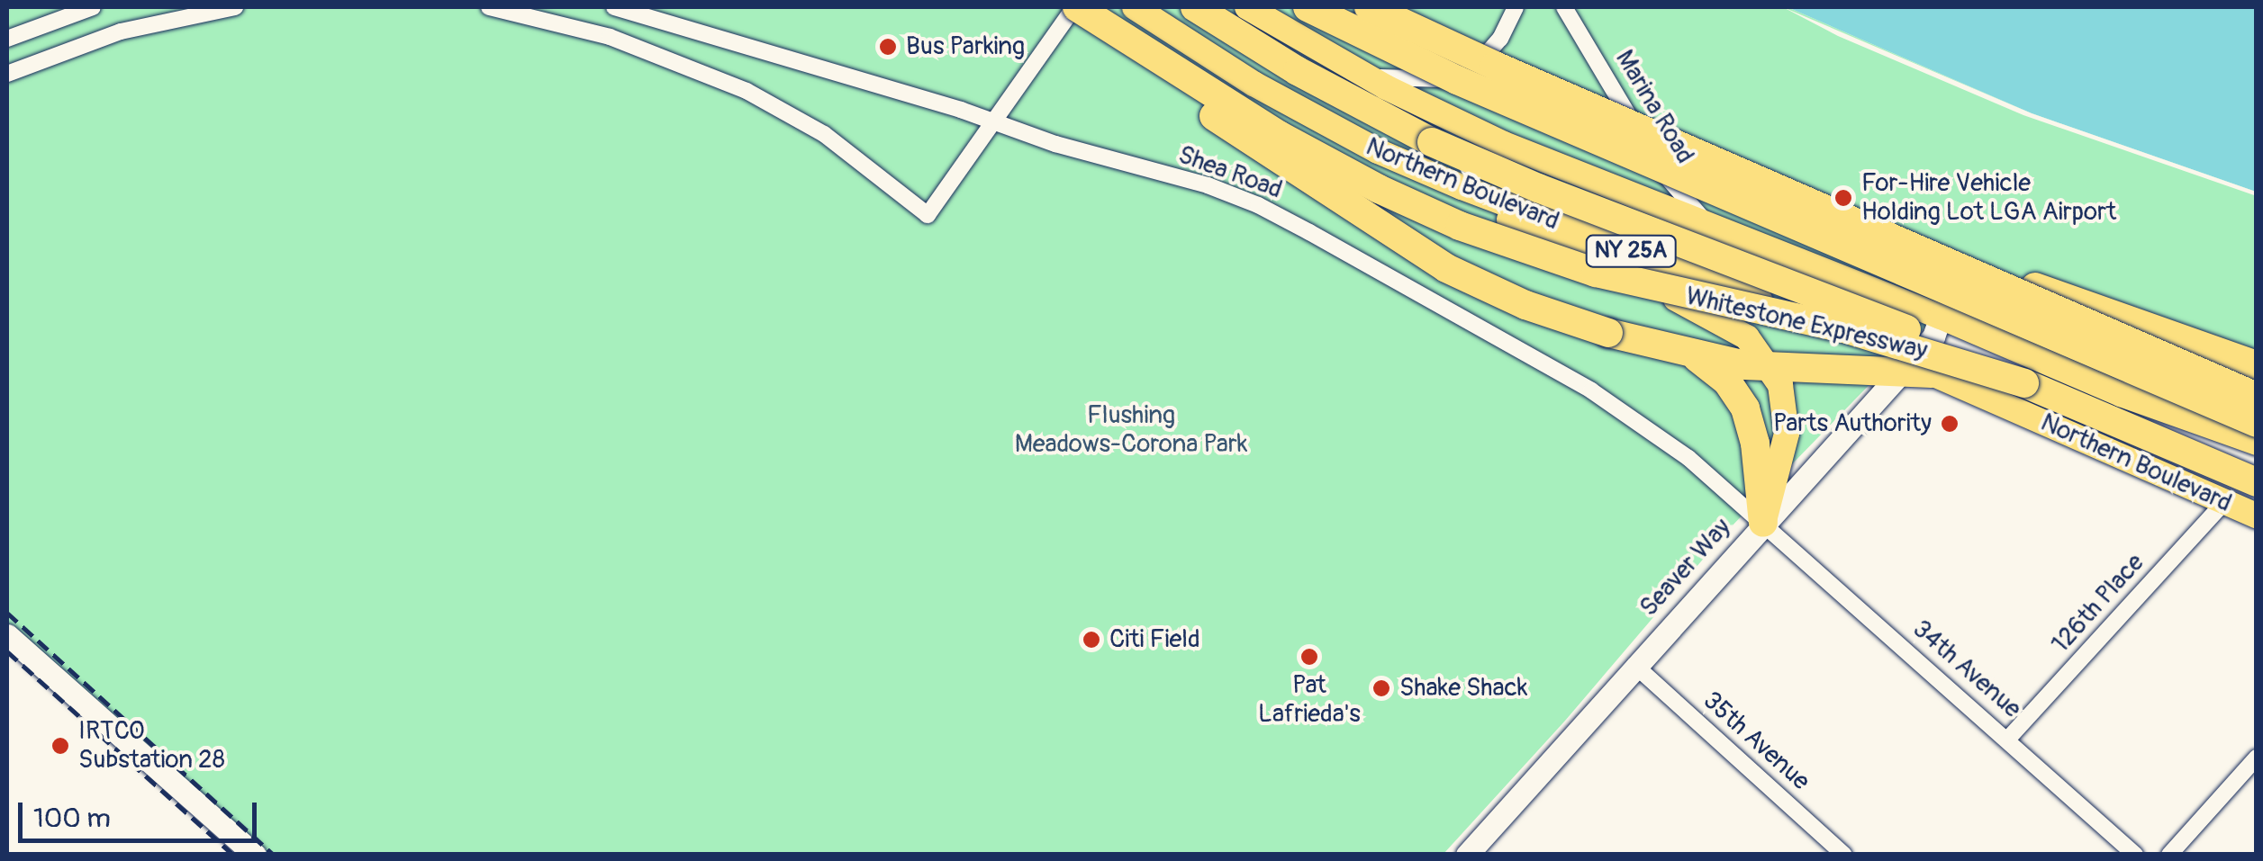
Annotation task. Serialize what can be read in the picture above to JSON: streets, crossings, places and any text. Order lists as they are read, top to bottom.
{
  "streets": {
    "highway": ["Whitestone Expressway"],
    "main road": ["Northern Boulevard", "NY 25A", "Seaver Way"],
    "street": [
      "Marina Road",
      "Shea Road",
      "126th Place",
      "34th Avenue",
      "35th Avenue"
    ]
  },
  "crossings": [
    ["Marina Road", "NY 25A"],
    ["Shea Road", "Seaver Way"],
    ["Shea Road", "34th Avenue"],
    ["Northern Boulevard", "Seaver Way"],
    ["Northern Boulevard", "126th Place"],
    ["NY 25A", "Seaver Way"],
    ["Seaver Way", "34th Avenue"],
    ["Seaver Way", "35th Avenue"],
    ["126th Place", "34th Avenue"]
  ],
  "parks": ["Flushing Meadows-Corona Park"],
  "places": [
    "Bus Parking",
    "For-Hire Vehicle Holding Lot LGA Airport",
    "Parts Authority",
    "Citi Field",
    "Pat Lafrieda's",
    "Shake Shack",
    "IRTCO Substation 28"
  ],
  "scale_bar": "100 m"
}
